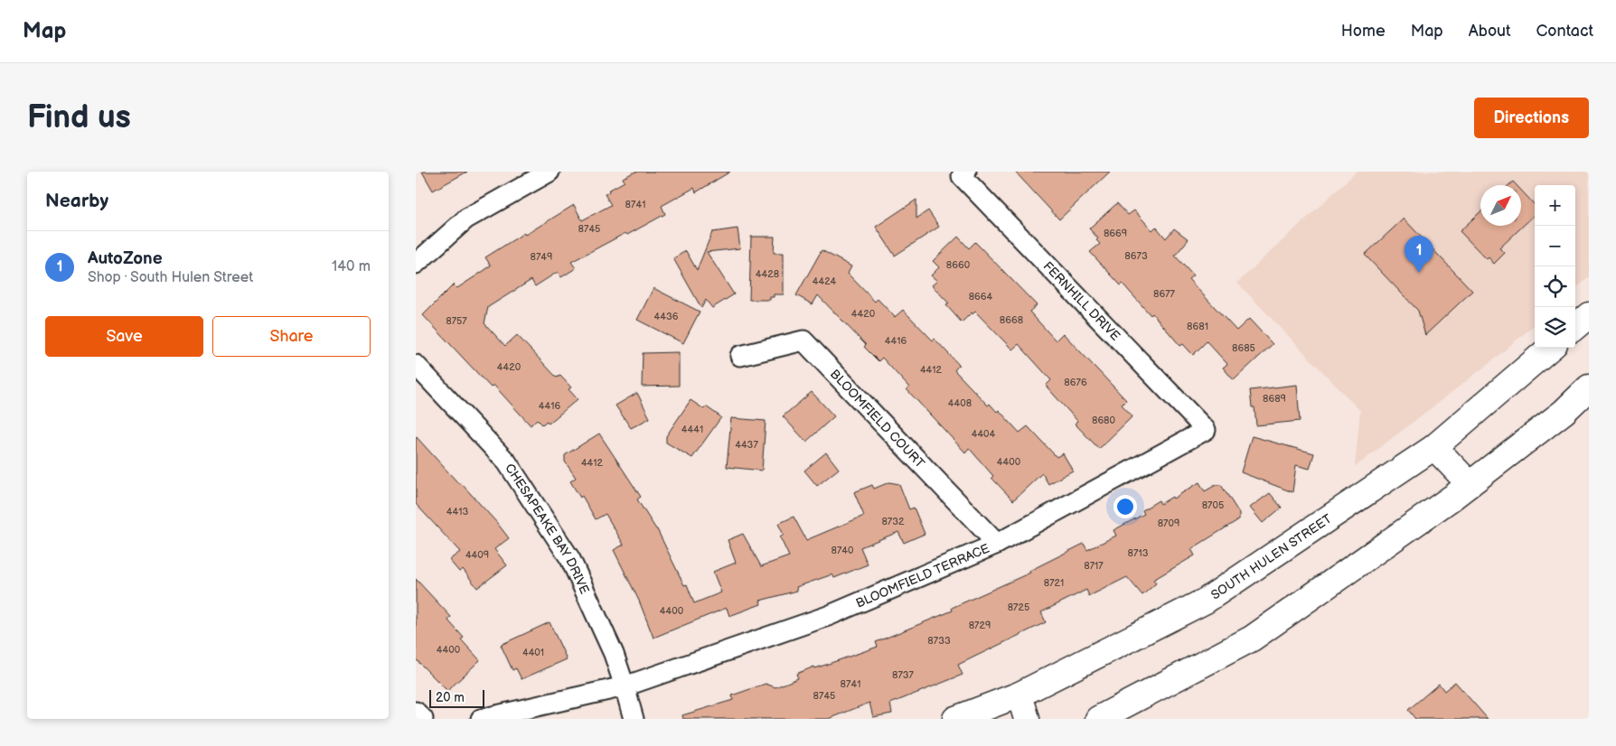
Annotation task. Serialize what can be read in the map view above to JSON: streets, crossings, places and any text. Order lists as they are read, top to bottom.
{
  "streets": {
    "main road": ["SOUTH HULEN STREET"],
    "street": [
      "FERNHILL DRIVE",
      "BLOOMFIELD COURT",
      "CHESAPEAKE BAY DRIVE",
      "BLOOMFIELD TERRACE"
    ]
  },
  "crossings": [
    ["FERNHILL DRIVE", "BLOOMFIELD TERRACE"],
    ["BLOOMFIELD COURT", "BLOOMFIELD TERRACE"],
    ["CHESAPEAKE BAY DRIVE", "BLOOMFIELD TERRACE"]
  ],
  "house_numbers": [
    "8741",
    "8745",
    "8669",
    "8673",
    "8749",
    "8660",
    "4428",
    "4424",
    "8677",
    "8664",
    "4420",
    "4436",
    "8668",
    "8757",
    "8681",
    "4416",
    "8685",
    "4420",
    "4412",
    "8676",
    "8689",
    "4408",
    "4416",
    "8680",
    "4441",
    "4404",
    "4437",
    "4400",
    "4412",
    "8705",
    "4413",
    "8732",
    "8709",
    "8740",
    "8713",
    "4409",
    "8717",
    "8721",
    "8725",
    "4400",
    "8729",
    "8733",
    "4400",
    "4401",
    "8737",
    "8741",
    "8745"
  ],
  "scale_bar": "20 m",
  "north": "top right",
  "page": {
    "header": "Map",
    "nav": [
      "Home",
      "Map",
      "About",
      "Contact"
    ],
    "buttons": [
      "Directions",
      ["Save", "Share"]
    ],
    "title": "Find us",
    "heading": "Nearby",
    "map_buttons": ["+", "−"],
    "list": [
      {
        "mark": "1",
        "name": "AutoZone",
        "note": "Shop · South Hulen Street",
        "value": "140 m"
      }
    ],
    "pins": "1",
    "scale": "20 m"
  }
}
